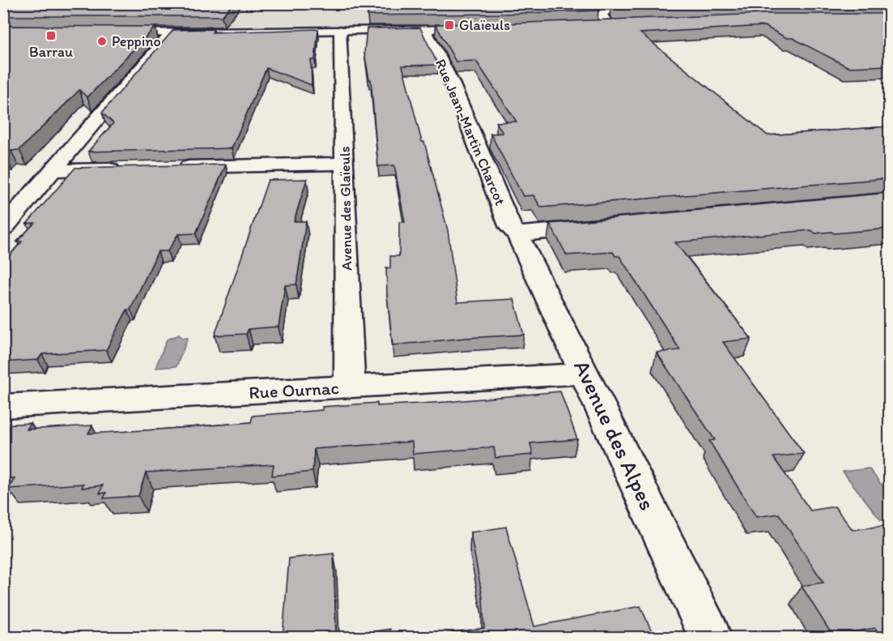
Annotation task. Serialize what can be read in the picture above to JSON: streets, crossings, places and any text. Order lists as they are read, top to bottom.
{
  "streets": {
    "street": [
      "Rue Jean-Martin Charcot",
      "Avenue des Glaïeuls",
      "Rue Ournac",
      "Avenue des Alpes"
    ]
  },
  "crossings": [
    ["Rue Jean-Martin Charcot", "Avenue des Alpes"],
    ["Avenue des Glaïeuls", "Rue Ournac"],
    ["Rue Ournac", "Avenue des Alpes"]
  ],
  "places": {
    "transit": ["Glaïeuls", "Barrau"],
    "other": ["Peppino"]
  }
}
